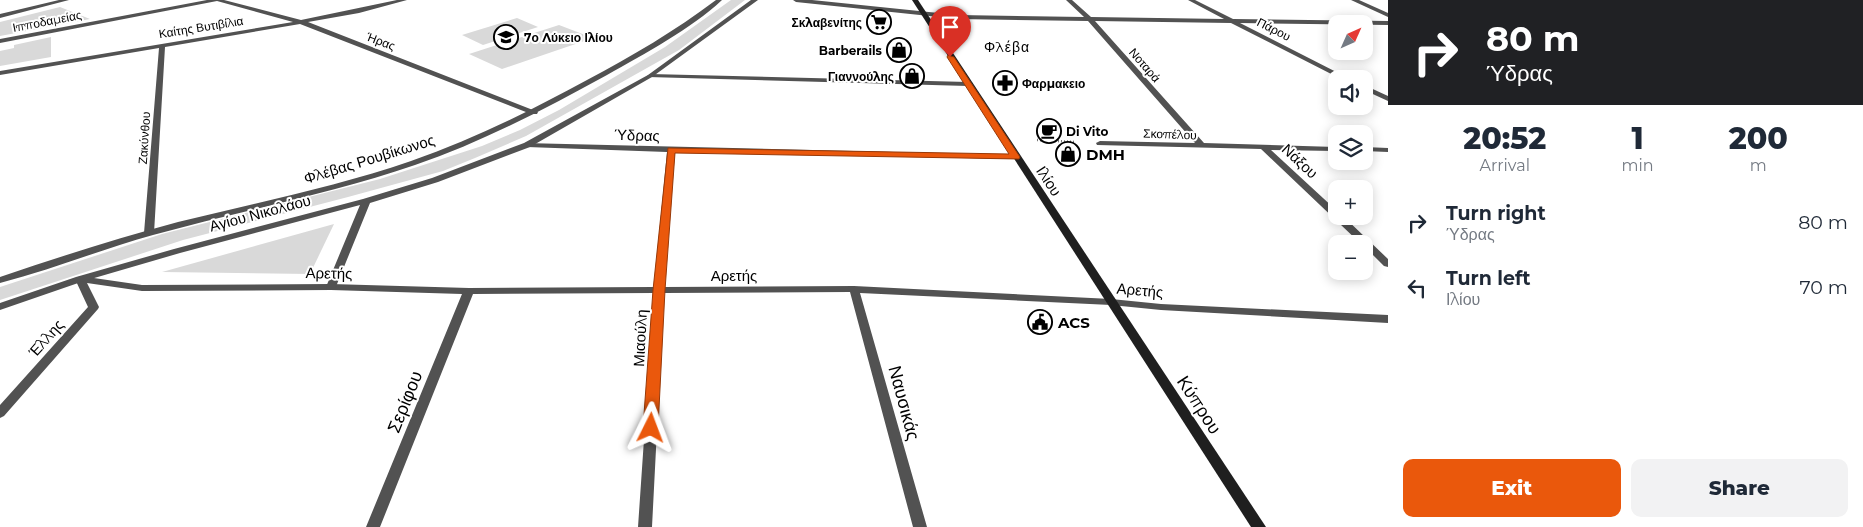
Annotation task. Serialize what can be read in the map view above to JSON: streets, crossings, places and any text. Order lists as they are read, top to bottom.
{
  "streets": {
    "main road": ["Ιλίου", "Κύπρου"],
    "street": [
      "Ιπποδαμείας",
      "Καίτης Βυτιβίλια",
      "Πάρου",
      "Ήρας",
      "Νοταρά",
      "Σκοπέλου",
      "Ύδρας",
      "Ζακύνθου",
      "Φλέβας Ρουβίκωνος",
      "Νάξου",
      "Αγίου Νικολάου",
      "Αρετής",
      "Έλλης",
      "Μιαούλη",
      "Σερίφου",
      "Ναυσικάς"
    ]
  },
  "crossings": [
    ["Ιπποδαμείας", "Ήρας"],
    ["Καίτης Βυτιβίλια", "Ήρας"],
    ["Καίτης Βυτιβίλια", "Ζακύνθου"],
    ["Ήρας", "Φλέβας Ρουβίκωνος"],
    ["Νοταρά", "Σκοπέλου"],
    ["Σκοπέλου", "Νάξου"],
    ["Ύδρας", "Ιλίου"],
    ["Ύδρας", "Αγίου Νικολάου"],
    ["Ύδρας", "Μιαούλη"],
    ["Ζακύνθου", "Φλέβας Ρουβίκωνος"],
    ["Ιλίου", "Αρετής"],
    ["Ιλίου", "Κύπρου"],
    ["Αγίου Νικολάου", "Αρετής"],
    ["Αγίου Νικολάου", "Έλλης"],
    ["Αρετής", "Έλλης"],
    ["Αρετής", "Μιαούλη"],
    ["Αρετής", "Σερίφου"],
    ["Αρετής", "Ναυσικάς"],
    ["Αρετής", "Κύπρου"]
  ],
  "districts": ["Φλέβα"],
  "places": {
    "supermarket": ["Σκλαβενίτης"],
    "school or university": ["7ο Λύκειο Ιλίου"],
    "shop": ["Barberails", "Γιαννούλης", "DMH"],
    "pharmacy": ["Φαρμακειο"],
    "cafe": ["Di Vito"],
    "public building": ["ACS"]
  },
  "north": "top right",
  "page": {
    "turn": ["80 m", "Ύδρας"],
    "map_buttons": ["+", "−"],
    "eta": [
      "20:52",
      "Arrival",
      "1",
      "min",
      "200",
      "m"
    ],
    "list": [
      {
        "name": "Turn right",
        "note": "Ύδρας",
        "value": "80 m"
      },
      {
        "name": "Turn left",
        "note": "Ιλίου",
        "value": "70 m"
      }
    ],
    "buttons": ["Exit", "Share"]
  }
}
